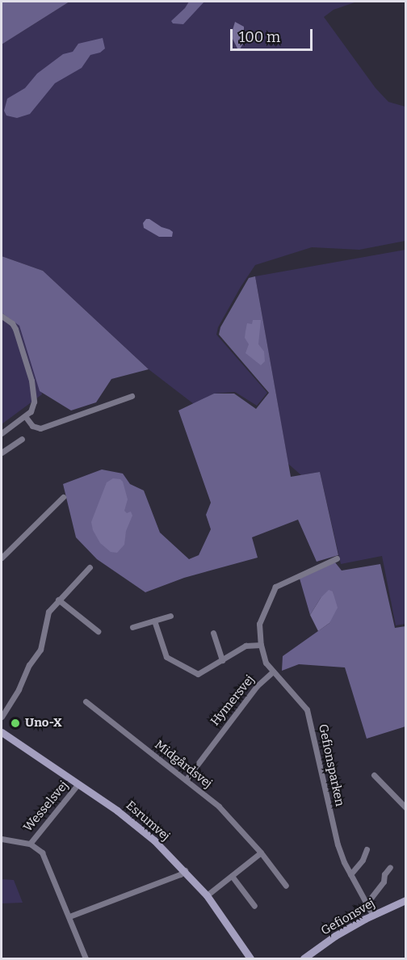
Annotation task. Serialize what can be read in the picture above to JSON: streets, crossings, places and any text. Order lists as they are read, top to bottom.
{
  "streets": {
    "main road": ["Esrumvej", "Gefionsvej"],
    "street": [
      "Hymersvej",
      "Midgårdsvej",
      "Gefionsparken",
      "Wesselsvej"
    ]
  },
  "crossings": [
    ["Hymersvej", "Midgårdsvej"],
    ["Hymersvej", "Gefionsparken"],
    ["Gefionsparken", "Gefionsvej"],
    ["Wesselsvej", "Esrumvej"]
  ],
  "places": ["Uno-X"],
  "scale_bar": "100 m"
}
